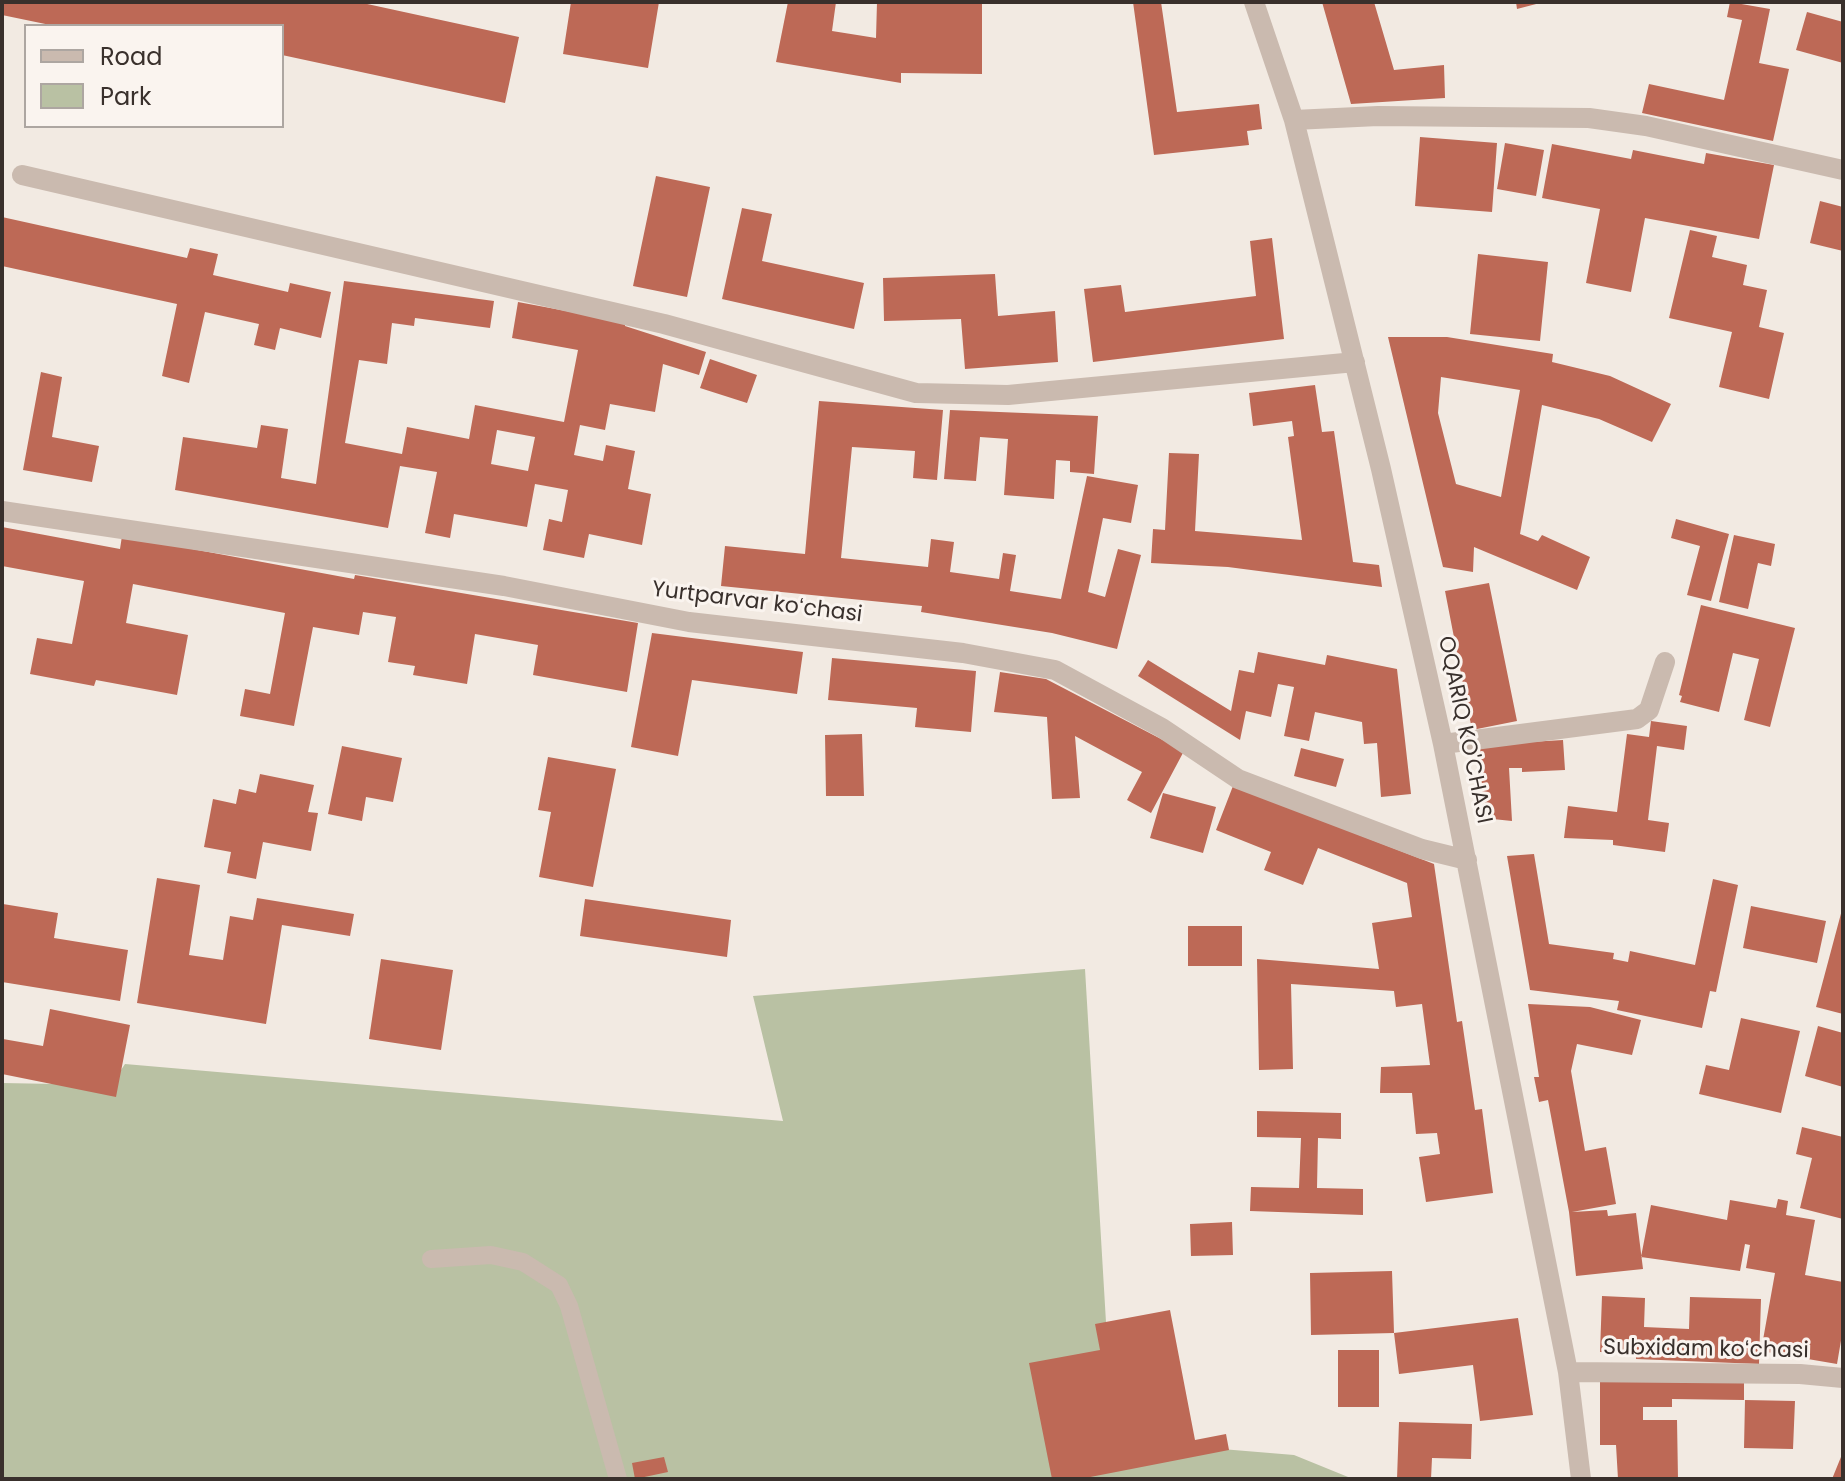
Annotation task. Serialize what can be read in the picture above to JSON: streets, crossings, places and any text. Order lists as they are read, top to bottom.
{
  "streets": {
    "street": ["Yurtparvar koʻchasi", "OQARIQ KO'CHASI", "Subxidam koʻchasi"]
  },
  "crossings": [
    ["Yurtparvar koʻchasi", "OQARIQ KO'CHASI"],
    ["OQARIQ KO'CHASI", "Subxidam koʻchasi"]
  ],
  "legend": ["Road", "Park"]
}
